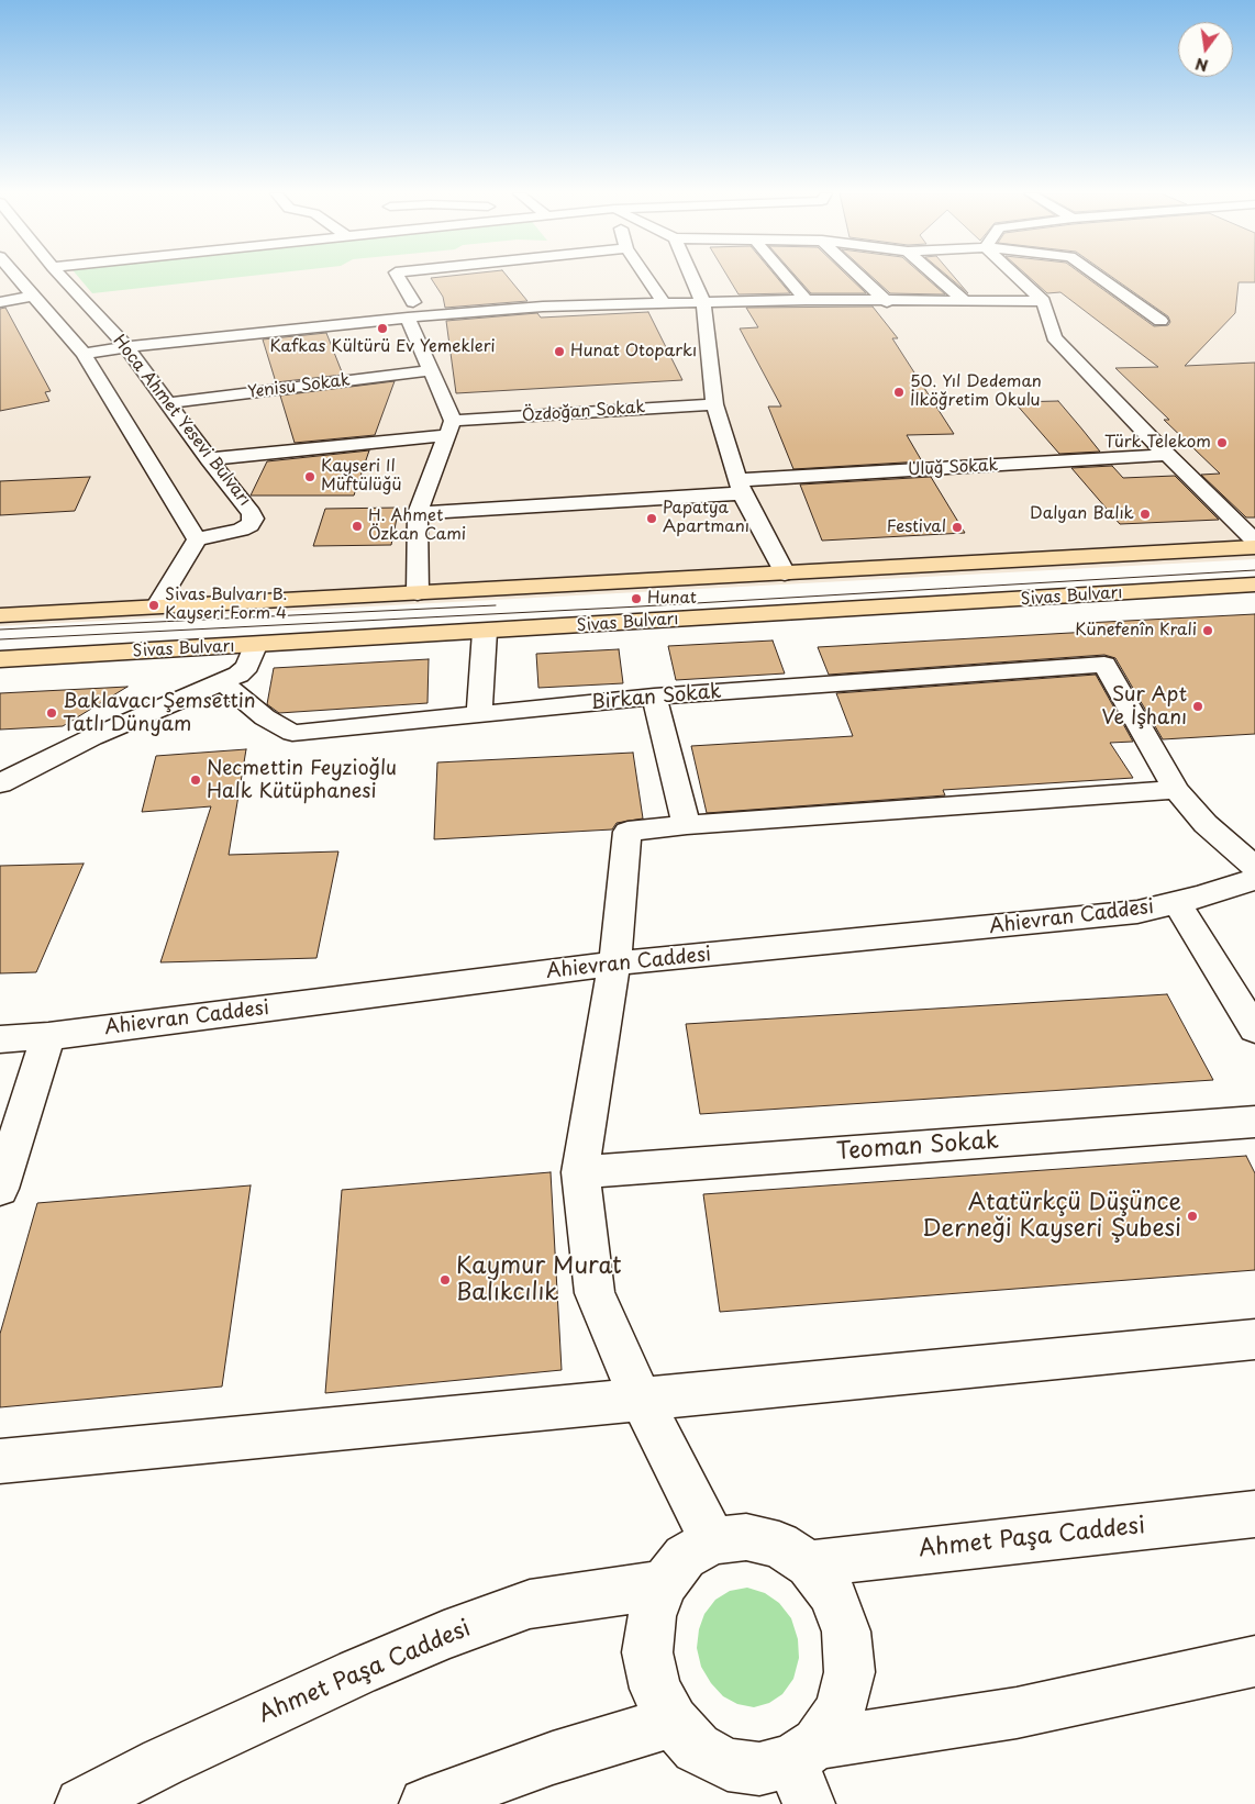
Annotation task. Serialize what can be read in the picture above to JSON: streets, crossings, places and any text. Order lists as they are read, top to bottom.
{
  "streets": {
    "highway": ["Sivas Bulvarı"],
    "street": [
      "Yenisu Sokak",
      "Özdoğan Sokak",
      "Hoca Ahmet Yesevi Bulvarı",
      "Uluğ Sokak",
      "Birkan Sokak",
      "Ahievran Caddesi",
      "Teoman Sokak",
      "Ahmet Paşa Caddesi"
    ]
  },
  "crossings": [
    ["Yenisu Sokak", "Hoca Ahmet Yesevi Bulvarı"],
    ["Özdoğan Sokak", "Hoca Ahmet Yesevi Bulvarı"]
  ],
  "places": [
    "Kafkas Kültürü Ev Yemekleri",
    "Hunat Otoparkı",
    "50. Yıl Dedeman İlköğretim Okulu",
    "Türk Telekom",
    "Kayseri Il Müftülüğü",
    "Dalyan Balık",
    "Papatya Apartmanı",
    "H. Ahmet Özkan Cami",
    "Festival",
    "Hunat",
    "Sivas Bulvarı B. Kayseri Form 4",
    "Künefenîn Krali",
    "Sur Apt Ve İşhanı",
    "Baklavacı Şemsettin Tatlı Dünyam",
    "Necmettin Feyzioğlu Halk Kütüphanesi",
    "Atatürkçü Düşünce Derneği Kayseri Şubesi",
    "Kaymur Murat Balıkcılık"
  ],
  "north": "bottom"
}
